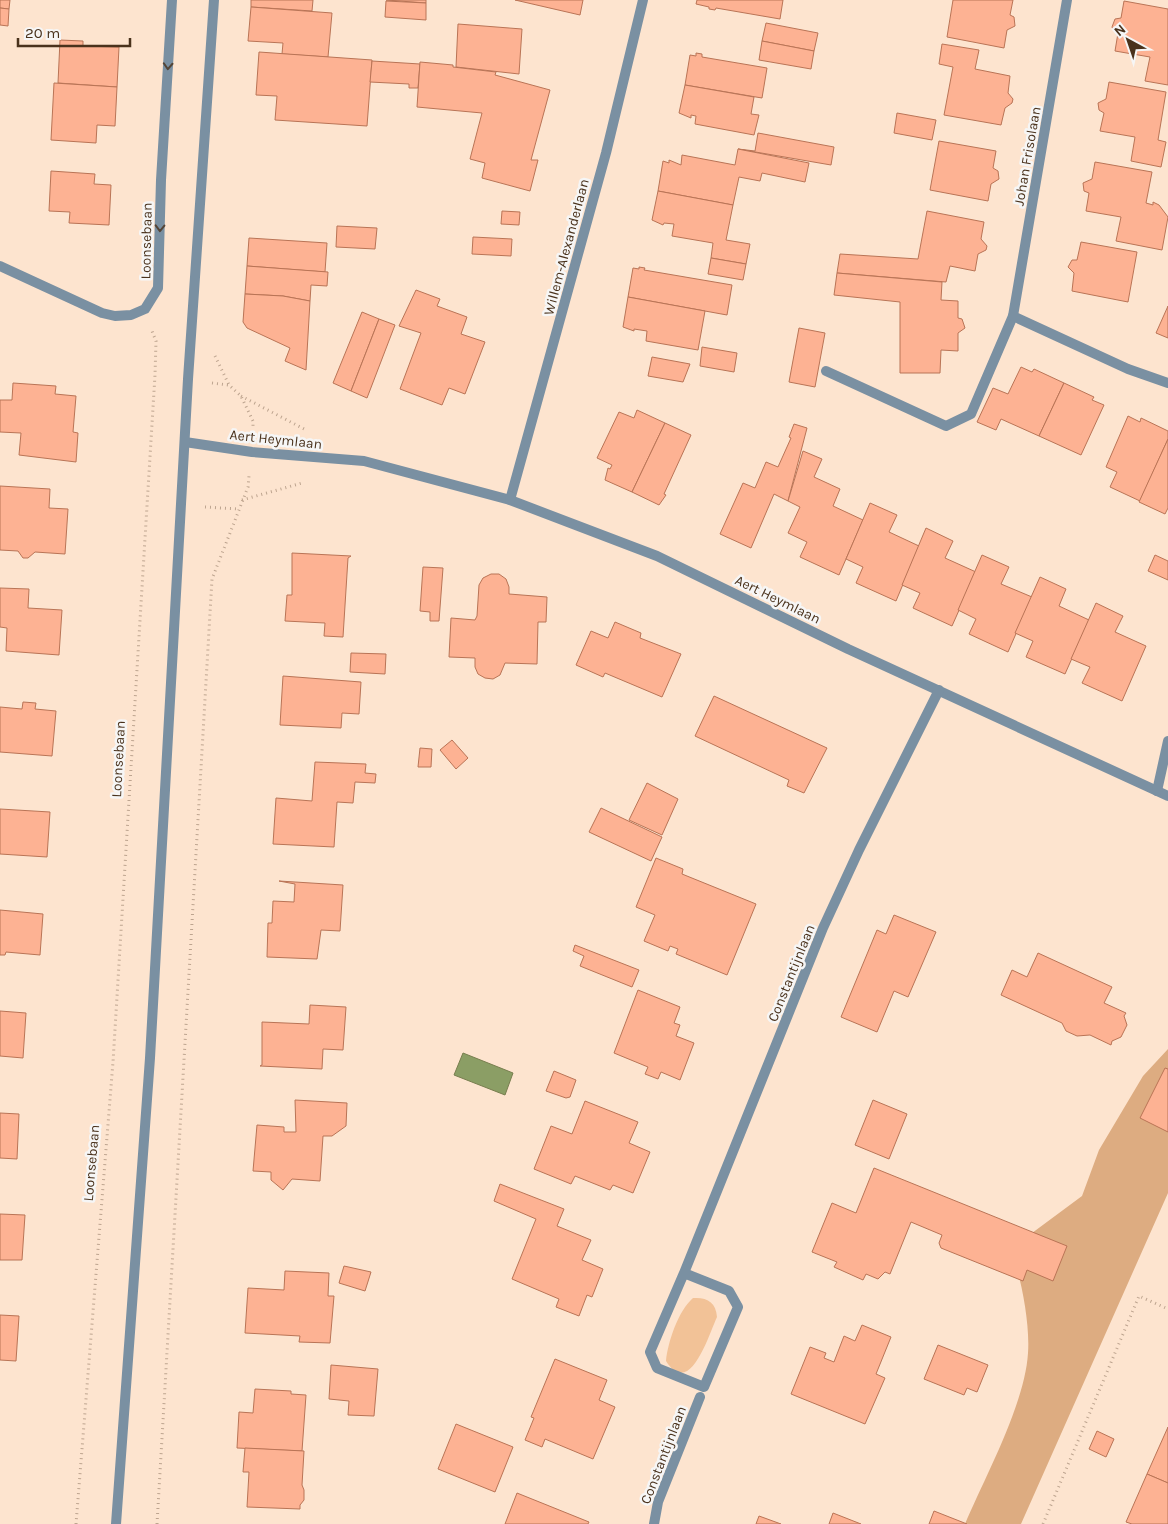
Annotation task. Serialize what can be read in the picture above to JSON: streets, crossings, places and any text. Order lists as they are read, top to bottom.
{
  "streets": {
    "street": [
      "Johan Frisolaan",
      "Loonsebaan",
      "Willem-Alexanderlaan",
      "Aert Heymlaan",
      "Constantijnlaan"
    ]
  },
  "crossings": [
    ["Willem-Alexanderlaan", "Aert Heymlaan"],
    ["Aert Heymlaan", "Constantijnlaan"]
  ],
  "scale_bar": "20 m",
  "north": "top left"
}
